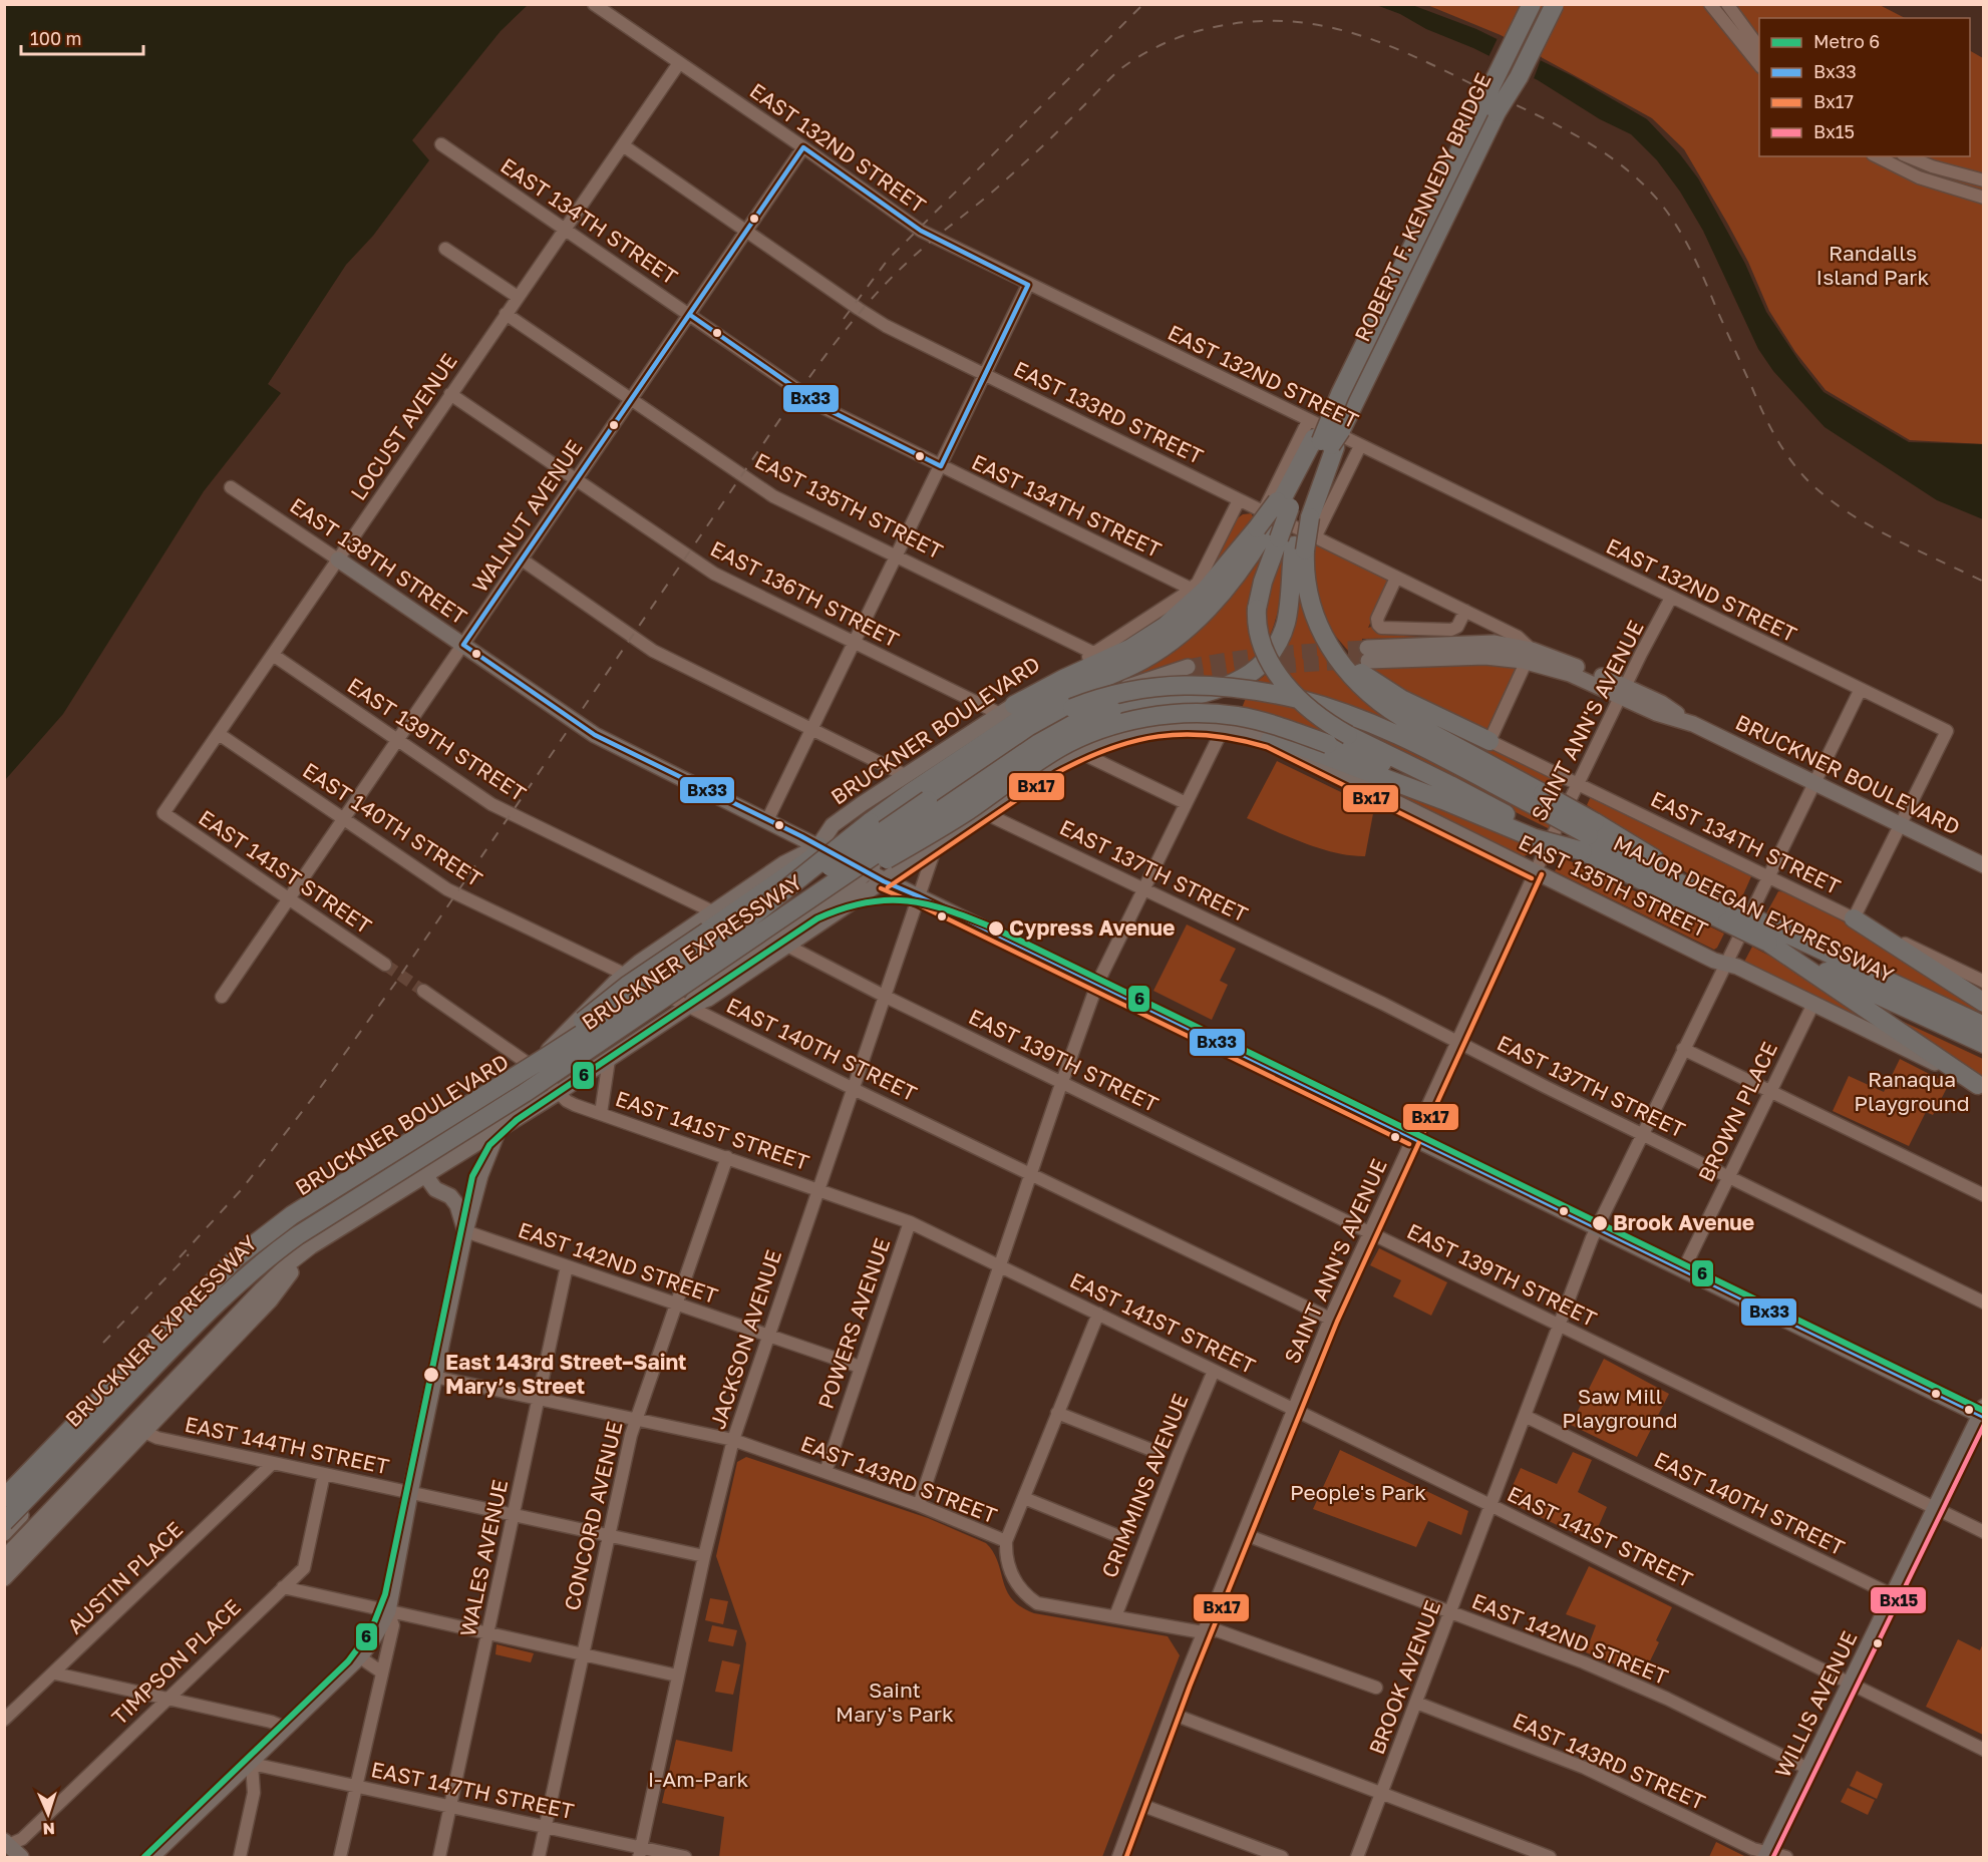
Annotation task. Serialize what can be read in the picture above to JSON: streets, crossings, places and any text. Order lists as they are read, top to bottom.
{
  "streets": {
    "highway": ["ROBERT F. KENNEDY BRIDGE", "MAJOR DEEGAN EXPRESSWAY", "BRUCKNER EXPRESSWAY"],
    "main road": [
      "EAST 135TH STREET",
      "EAST 138TH STREET",
      "BRUCKNER BOULEVARD",
      "WILLIS AVENUE"
    ],
    "street": [
      "EAST 132ND STREET",
      "EAST 134TH STREET",
      "EAST 133RD STREET",
      "LOCUST AVENUE",
      "WALNUT AVENUE",
      "EAST 136TH STREET",
      "SAINT ANN'S AVENUE",
      "EAST 139TH STREET",
      "EAST 140TH STREET",
      "EAST 137TH STREET",
      "EAST 141ST STREET",
      "BROWN PLACE",
      "EAST 142ND STREET",
      "POWERS AVENUE",
      "JACKSON AVENUE",
      "EAST 144TH STREET",
      "EAST 143RD STREET",
      "CRIMMINS AVENUE",
      "CONCORD AVENUE",
      "WALES AVENUE",
      "AUSTIN PLACE",
      "TIMPSON PLACE",
      "BROOK AVENUE",
      "EAST 147TH STREET"
    ]
  },
  "crossings": [
    ["EAST 132ND STREET", "ROBERT F. KENNEDY BRIDGE"],
    ["EAST 132ND STREET", "LOCUST AVENUE"],
    ["EAST 132ND STREET", "WALNUT AVENUE"],
    ["EAST 132ND STREET", "SAINT ANN'S AVENUE"],
    ["EAST 132ND STREET", "BRUCKNER BOULEVARD"],
    ["EAST 132ND STREET", "BRUCKNER EXPRESSWAY"],
    ["EAST 132ND STREET", "BROOK AVENUE"],
    ["ROBERT F. KENNEDY BRIDGE", "BRUCKNER EXPRESSWAY"],
    ["EAST 134TH STREET", "LOCUST AVENUE"],
    ["EAST 134TH STREET", "WALNUT AVENUE"],
    ["EAST 134TH STREET", "SAINT ANN'S AVENUE"],
    ["EAST 134TH STREET", "BRUCKNER BOULEVARD"],
    ["EAST 134TH STREET", "BROOK AVENUE"],
    ["EAST 133RD STREET", "LOCUST AVENUE"],
    ["EAST 133RD STREET", "WALNUT AVENUE"],
    ["EAST 133RD STREET", "BRUCKNER BOULEVARD"],
    ["EAST 133RD STREET", "BRUCKNER EXPRESSWAY"],
    ["LOCUST AVENUE", "EAST 135TH STREET"],
    ["LOCUST AVENUE", "EAST 138TH STREET"],
    ["LOCUST AVENUE", "EAST 136TH STREET"],
    ["LOCUST AVENUE", "EAST 139TH STREET"],
    ["LOCUST AVENUE", "EAST 140TH STREET"],
    ["LOCUST AVENUE", "EAST 141ST STREET"],
    ["EAST 135TH STREET", "WALNUT AVENUE"],
    ["EAST 135TH STREET", "SAINT ANN'S AVENUE"],
    ["EAST 135TH STREET", "BRUCKNER BOULEVARD"],
    ["EAST 135TH STREET", "BROWN PLACE"],
    ["EAST 135TH STREET", "BROOK AVENUE"],
    ["WALNUT AVENUE", "EAST 138TH STREET"],
    ["WALNUT AVENUE", "EAST 136TH STREET"],
    ["WALNUT AVENUE", "EAST 139TH STREET"],
    ["WALNUT AVENUE", "EAST 140TH STREET"],
    ["WALNUT AVENUE", "EAST 141ST STREET"],
    ["EAST 138TH STREET", "SAINT ANN'S AVENUE"],
    ["EAST 138TH STREET", "BRUCKNER BOULEVARD"],
    ["EAST 138TH STREET", "BROWN PLACE"],
    ["EAST 138TH STREET", "JACKSON AVENUE"],
    ["EAST 138TH STREET", "BROOK AVENUE"],
    ["EAST 138TH STREET", "WILLIS AVENUE"],
    ["EAST 136TH STREET", "BRUCKNER BOULEVARD"],
    ["SAINT ANN'S AVENUE", "BRUCKNER BOULEVARD"],
    ["SAINT ANN'S AVENUE", "EAST 139TH STREET"],
    ["SAINT ANN'S AVENUE", "EAST 140TH STREET"],
    ["SAINT ANN'S AVENUE", "EAST 137TH STREET"],
    ["SAINT ANN'S AVENUE", "EAST 141ST STREET"],
    ["SAINT ANN'S AVENUE", "EAST 142ND STREET"],
    ["SAINT ANN'S AVENUE", "EAST 143RD STREET"],
    ["BRUCKNER BOULEVARD", "EAST 139TH STREET"],
    ["BRUCKNER BOULEVARD", "EAST 140TH STREET"],
    ["BRUCKNER BOULEVARD", "EAST 137TH STREET"],
    ["BRUCKNER BOULEVARD", "EAST 141ST STREET"],
    ["BRUCKNER BOULEVARD", "BRUCKNER EXPRESSWAY"],
    ["BRUCKNER BOULEVARD", "JACKSON AVENUE"],
    ["BRUCKNER BOULEVARD", "EAST 144TH STREET"],
    ["BRUCKNER BOULEVARD", "BROOK AVENUE"],
    ["EAST 139TH STREET", "BRUCKNER EXPRESSWAY"],
    ["EAST 139TH STREET", "JACKSON AVENUE"],
    ["EAST 139TH STREET", "BROOK AVENUE"],
    ["EAST 139TH STREET", "WILLIS AVENUE"],
    ["EAST 140TH STREET", "JACKSON AVENUE"],
    ["EAST 140TH STREET", "BROOK AVENUE"],
    ["EAST 140TH STREET", "WILLIS AVENUE"],
    ["EAST 137TH STREET", "BROWN PLACE"],
    ["EAST 137TH STREET", "BROOK AVENUE"],
    ["EAST 141ST STREET", "BRUCKNER EXPRESSWAY"],
    ["EAST 141ST STREET", "POWERS AVENUE"],
    ["EAST 141ST STREET", "JACKSON AVENUE"],
    ["EAST 141ST STREET", "CRIMMINS AVENUE"],
    ["EAST 141ST STREET", "CONCORD AVENUE"],
    ["EAST 141ST STREET", "BROOK AVENUE"],
    ["EAST 141ST STREET", "WILLIS AVENUE"],
    ["EAST 142ND STREET", "POWERS AVENUE"],
    ["EAST 142ND STREET", "JACKSON AVENUE"],
    ["EAST 142ND STREET", "CONCORD AVENUE"],
    ["EAST 142ND STREET", "WALES AVENUE"],
    ["EAST 142ND STREET", "BROOK AVENUE"],
    ["EAST 142ND STREET", "WILLIS AVENUE"],
    ["POWERS AVENUE", "EAST 143RD STREET"],
    ["JACKSON AVENUE", "EAST 144TH STREET"],
    ["JACKSON AVENUE", "EAST 143RD STREET"],
    ["JACKSON AVENUE", "EAST 147TH STREET"],
    ["EAST 144TH STREET", "CONCORD AVENUE"],
    ["EAST 144TH STREET", "WALES AVENUE"],
    ["EAST 144TH STREET", "AUSTIN PLACE"],
    ["EAST 144TH STREET", "TIMPSON PLACE"],
    ["EAST 143RD STREET", "CRIMMINS AVENUE"],
    ["EAST 143RD STREET", "CONCORD AVENUE"],
    ["EAST 143RD STREET", "WALES AVENUE"],
    ["EAST 143RD STREET", "BROOK AVENUE"],
    ["EAST 143RD STREET", "WILLIS AVENUE"],
    ["CONCORD AVENUE", "EAST 147TH STREET"],
    ["WALES AVENUE", "EAST 147TH STREET"]
  ],
  "parks": [
    "Randalls Island Park",
    "Ranaqua Playground",
    "Saw Mill Playground",
    "People's Park",
    "Saint Mary's Park",
    "I-Am-Park"
  ],
  "places": ["Cypress Avenue", "Brook Avenue", "East 143rd Street–Saint Mary’s Street"],
  "lines": [
    "transit line Bx33",
    "transit line Bx17",
    "metro line 6",
    "transit line Bx15"
  ],
  "legend": [
    "Metro 6",
    "Bx33",
    "Bx17",
    "Bx15"
  ],
  "scale_bar": "100 m",
  "north": "bottom"
}
